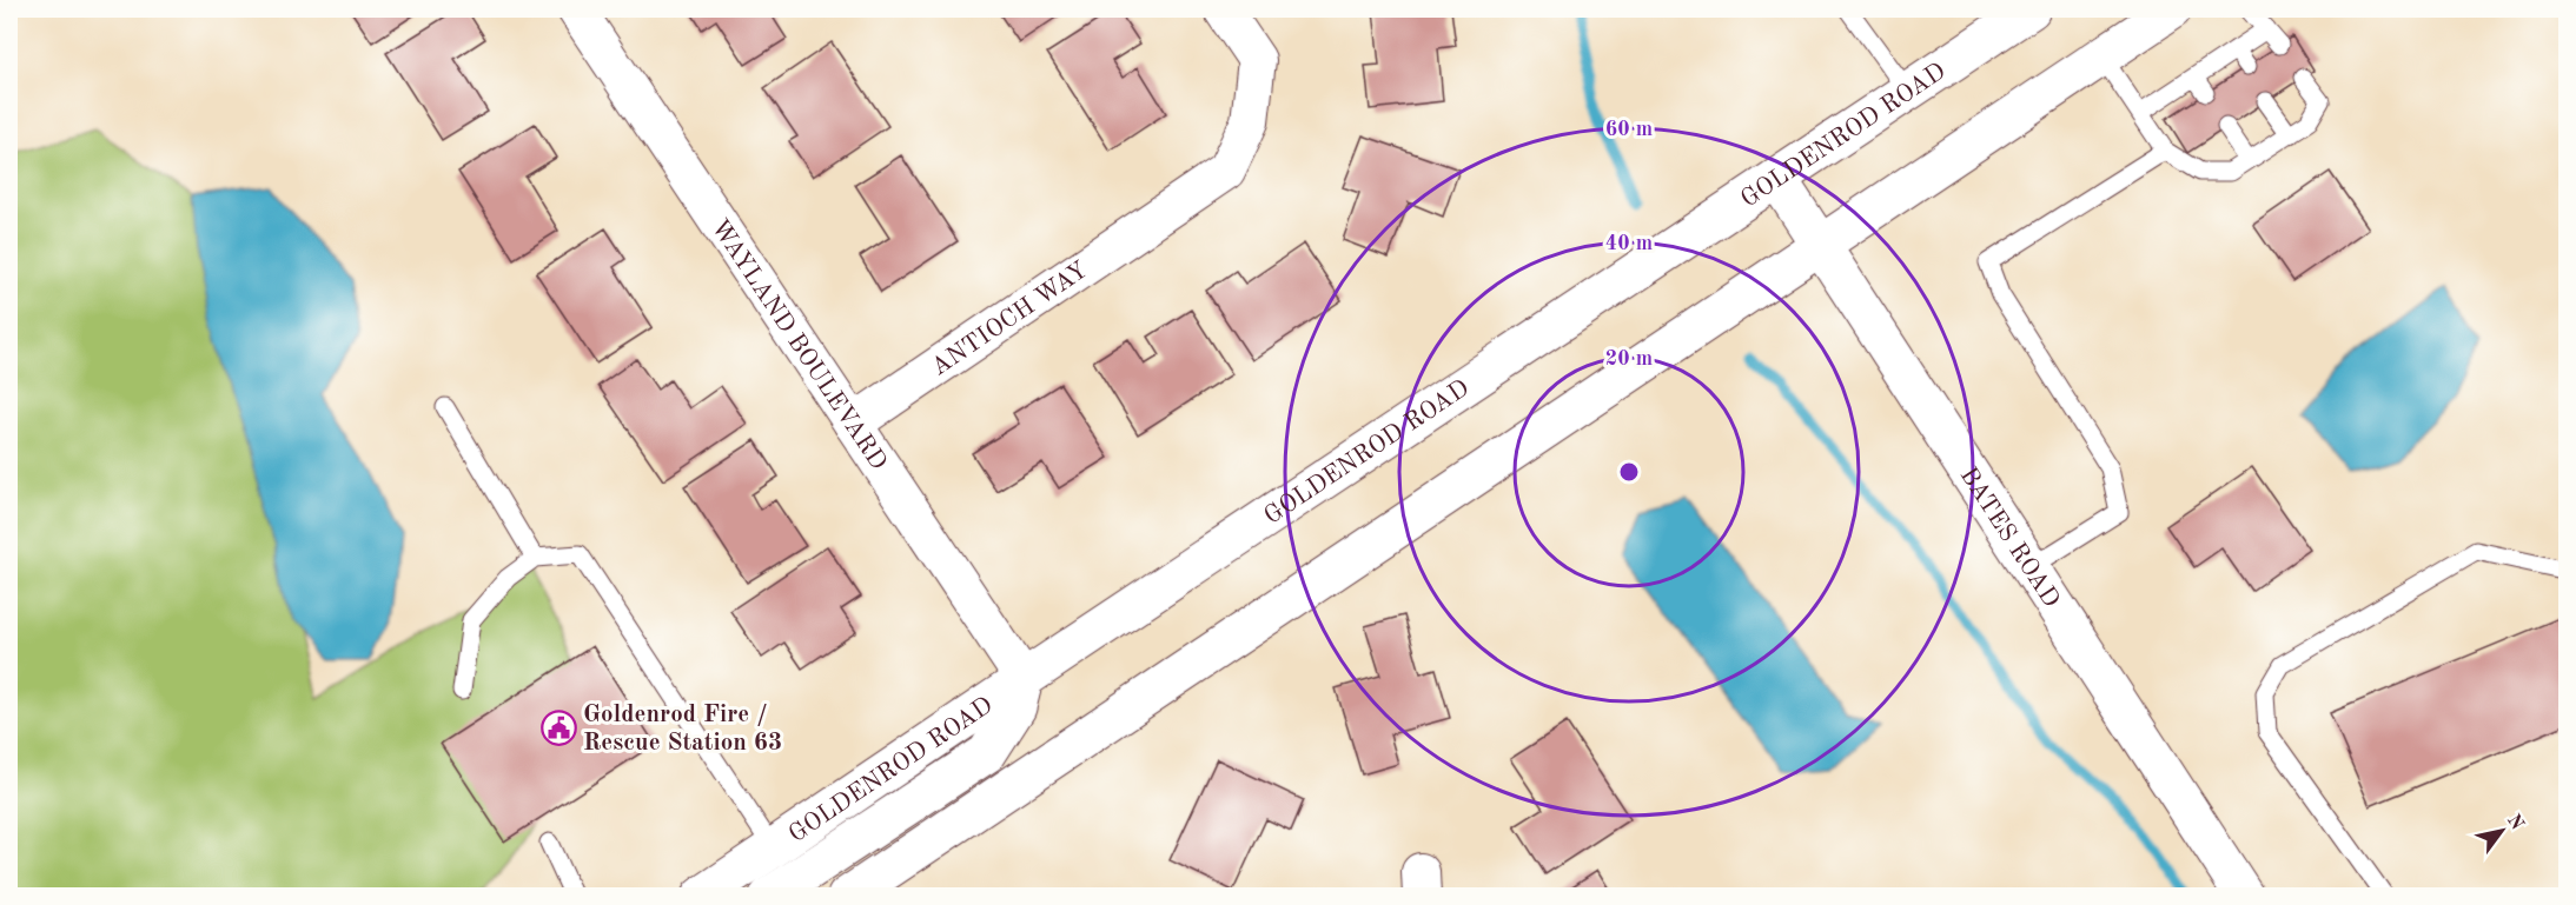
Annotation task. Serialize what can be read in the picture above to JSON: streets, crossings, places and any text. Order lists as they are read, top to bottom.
{
  "streets": {
    "main road": ["GOLDENROD ROAD", "BATES ROAD"],
    "street": ["ANTIOCH WAY", "WAYLAND BOULEVARD"]
  },
  "crossings": [
    ["GOLDENROD ROAD", "WAYLAND BOULEVARD"],
    ["GOLDENROD ROAD", "BATES ROAD"],
    ["ANTIOCH WAY", "WAYLAND BOULEVARD"]
  ],
  "places": {
    "public building": ["Goldenrod Fire / Rescue Station 63"]
  },
  "north": "top right",
  "rings": ["60 m", "40 m", "20 m"]
}
